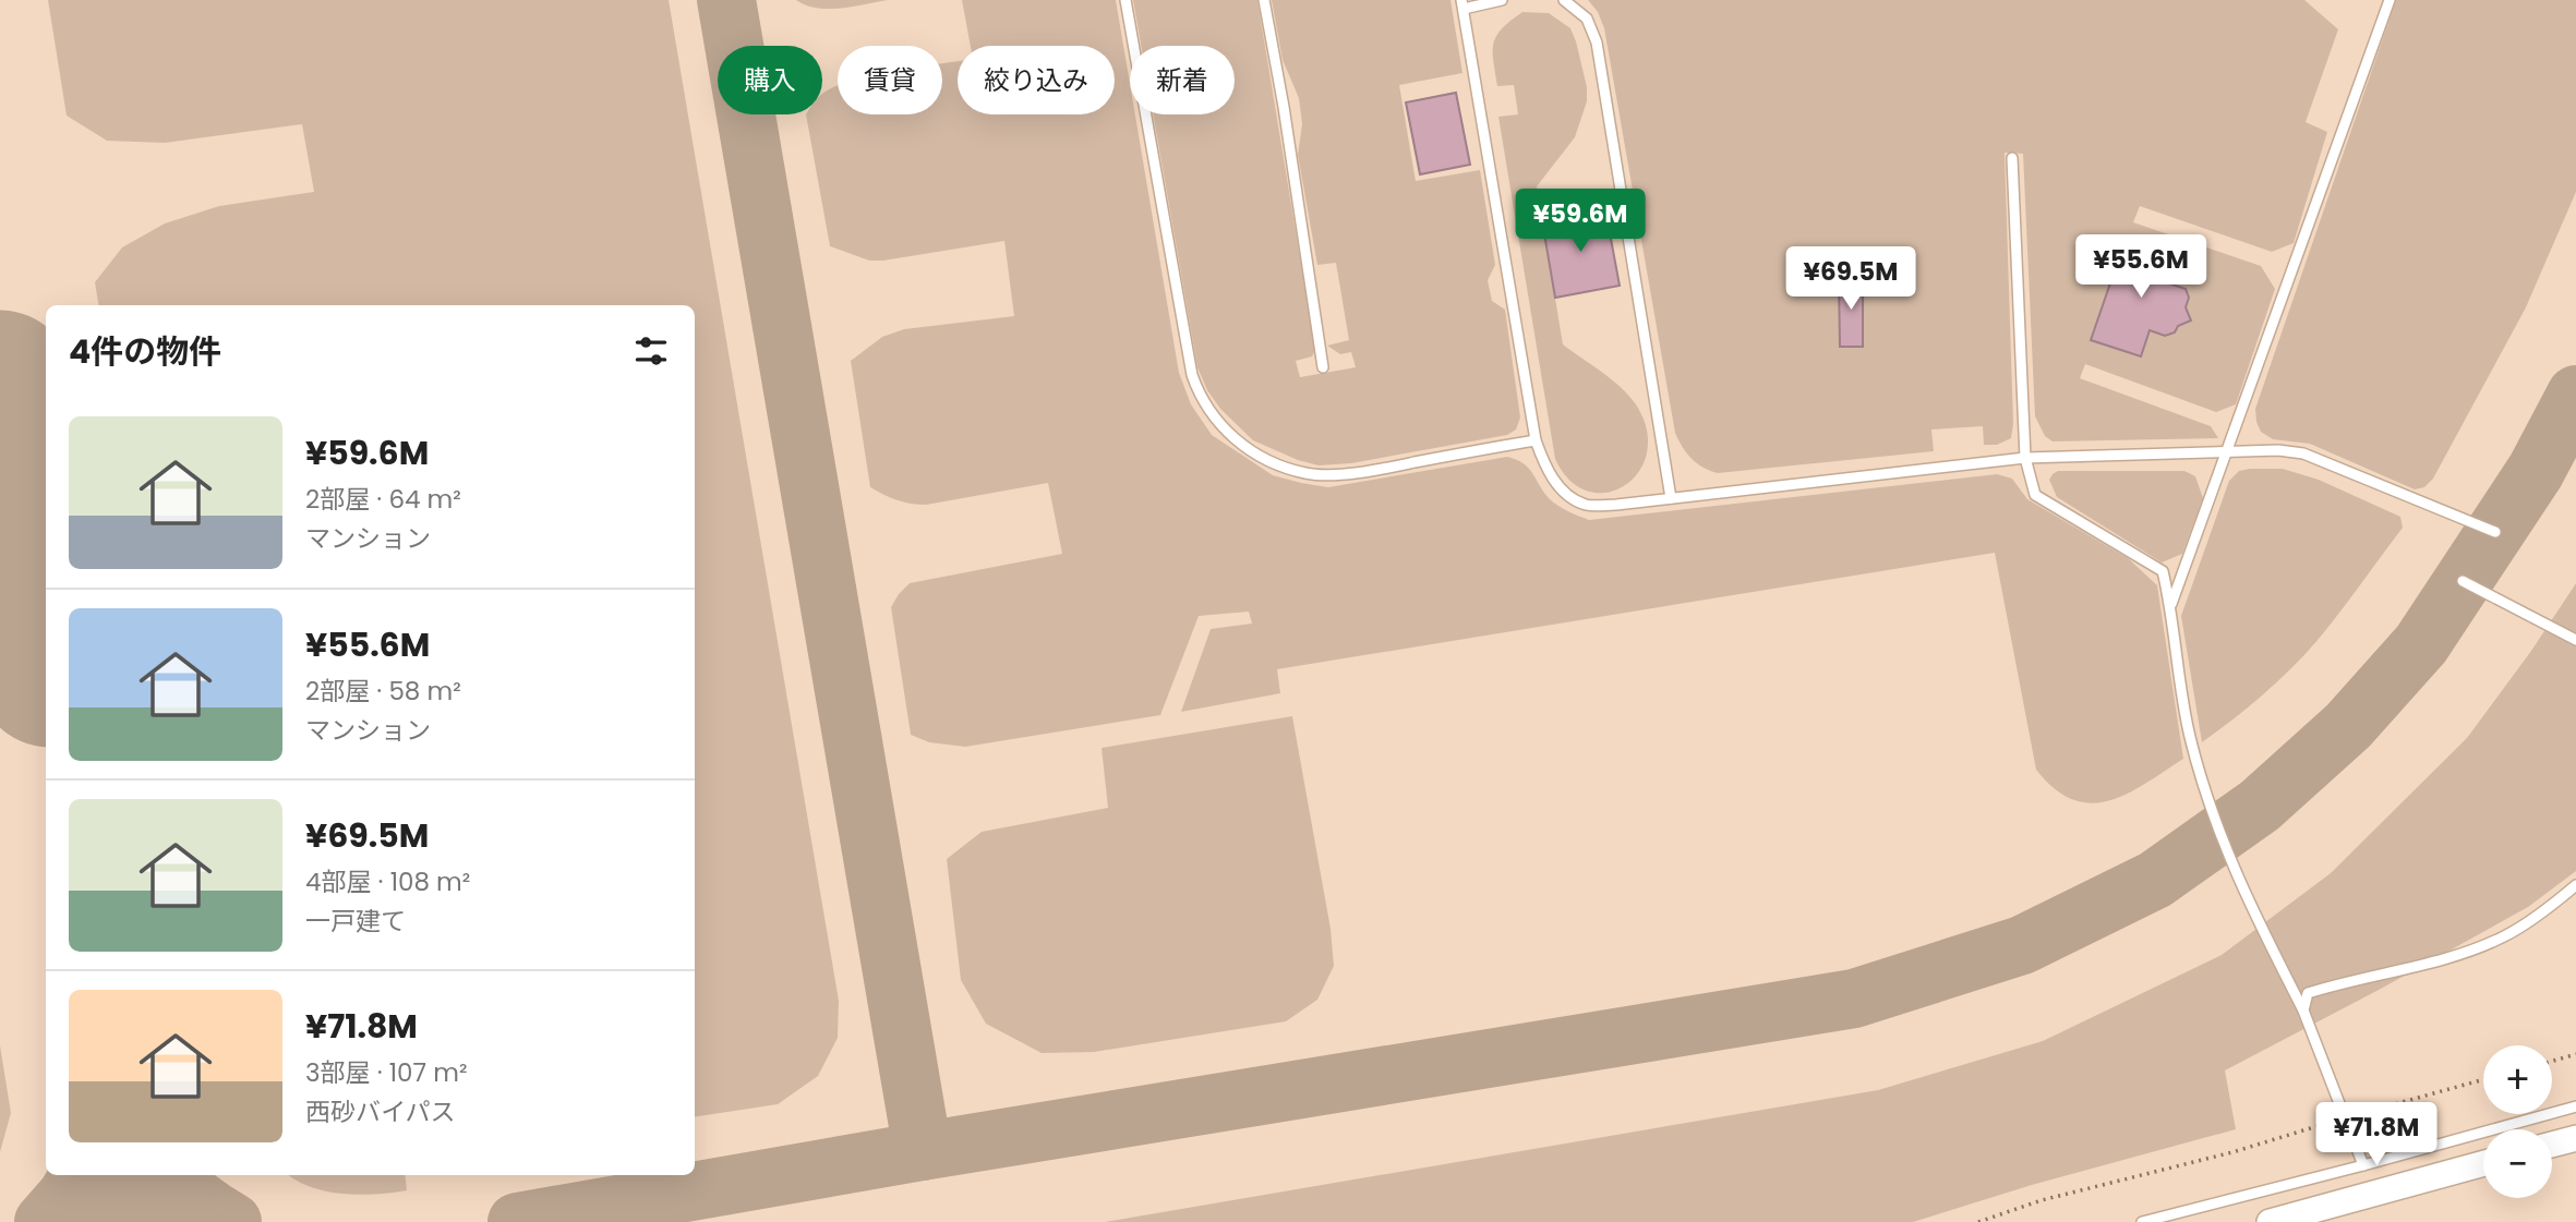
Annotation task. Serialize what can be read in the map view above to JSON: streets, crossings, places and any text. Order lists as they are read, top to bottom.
{
  "page": {
    "chip": [
      "購入",
      "賃貸",
      "絞り込み",
      "新着"
    ],
    "price": [
      "¥59.6M",
      "¥55.6M",
      "¥69.5M",
      "¥71.8M"
    ],
    "heading": "4件の物件",
    "list": [
      {
        "name": "¥59.6M",
        "note": "2部屋 · 64 m² · マンション"
      },
      {
        "name": "¥55.6M",
        "note": "2部屋 · 58 m² · マンション"
      },
      {
        "name": "¥69.5M",
        "note": "4部屋 · 108 m² · 一戸建て"
      },
      {
        "name": "¥71.8M",
        "note": "3部屋 · 107 m² · 西砂バイパス"
      }
    ],
    "map_buttons": ["+", "−"]
  }
}
